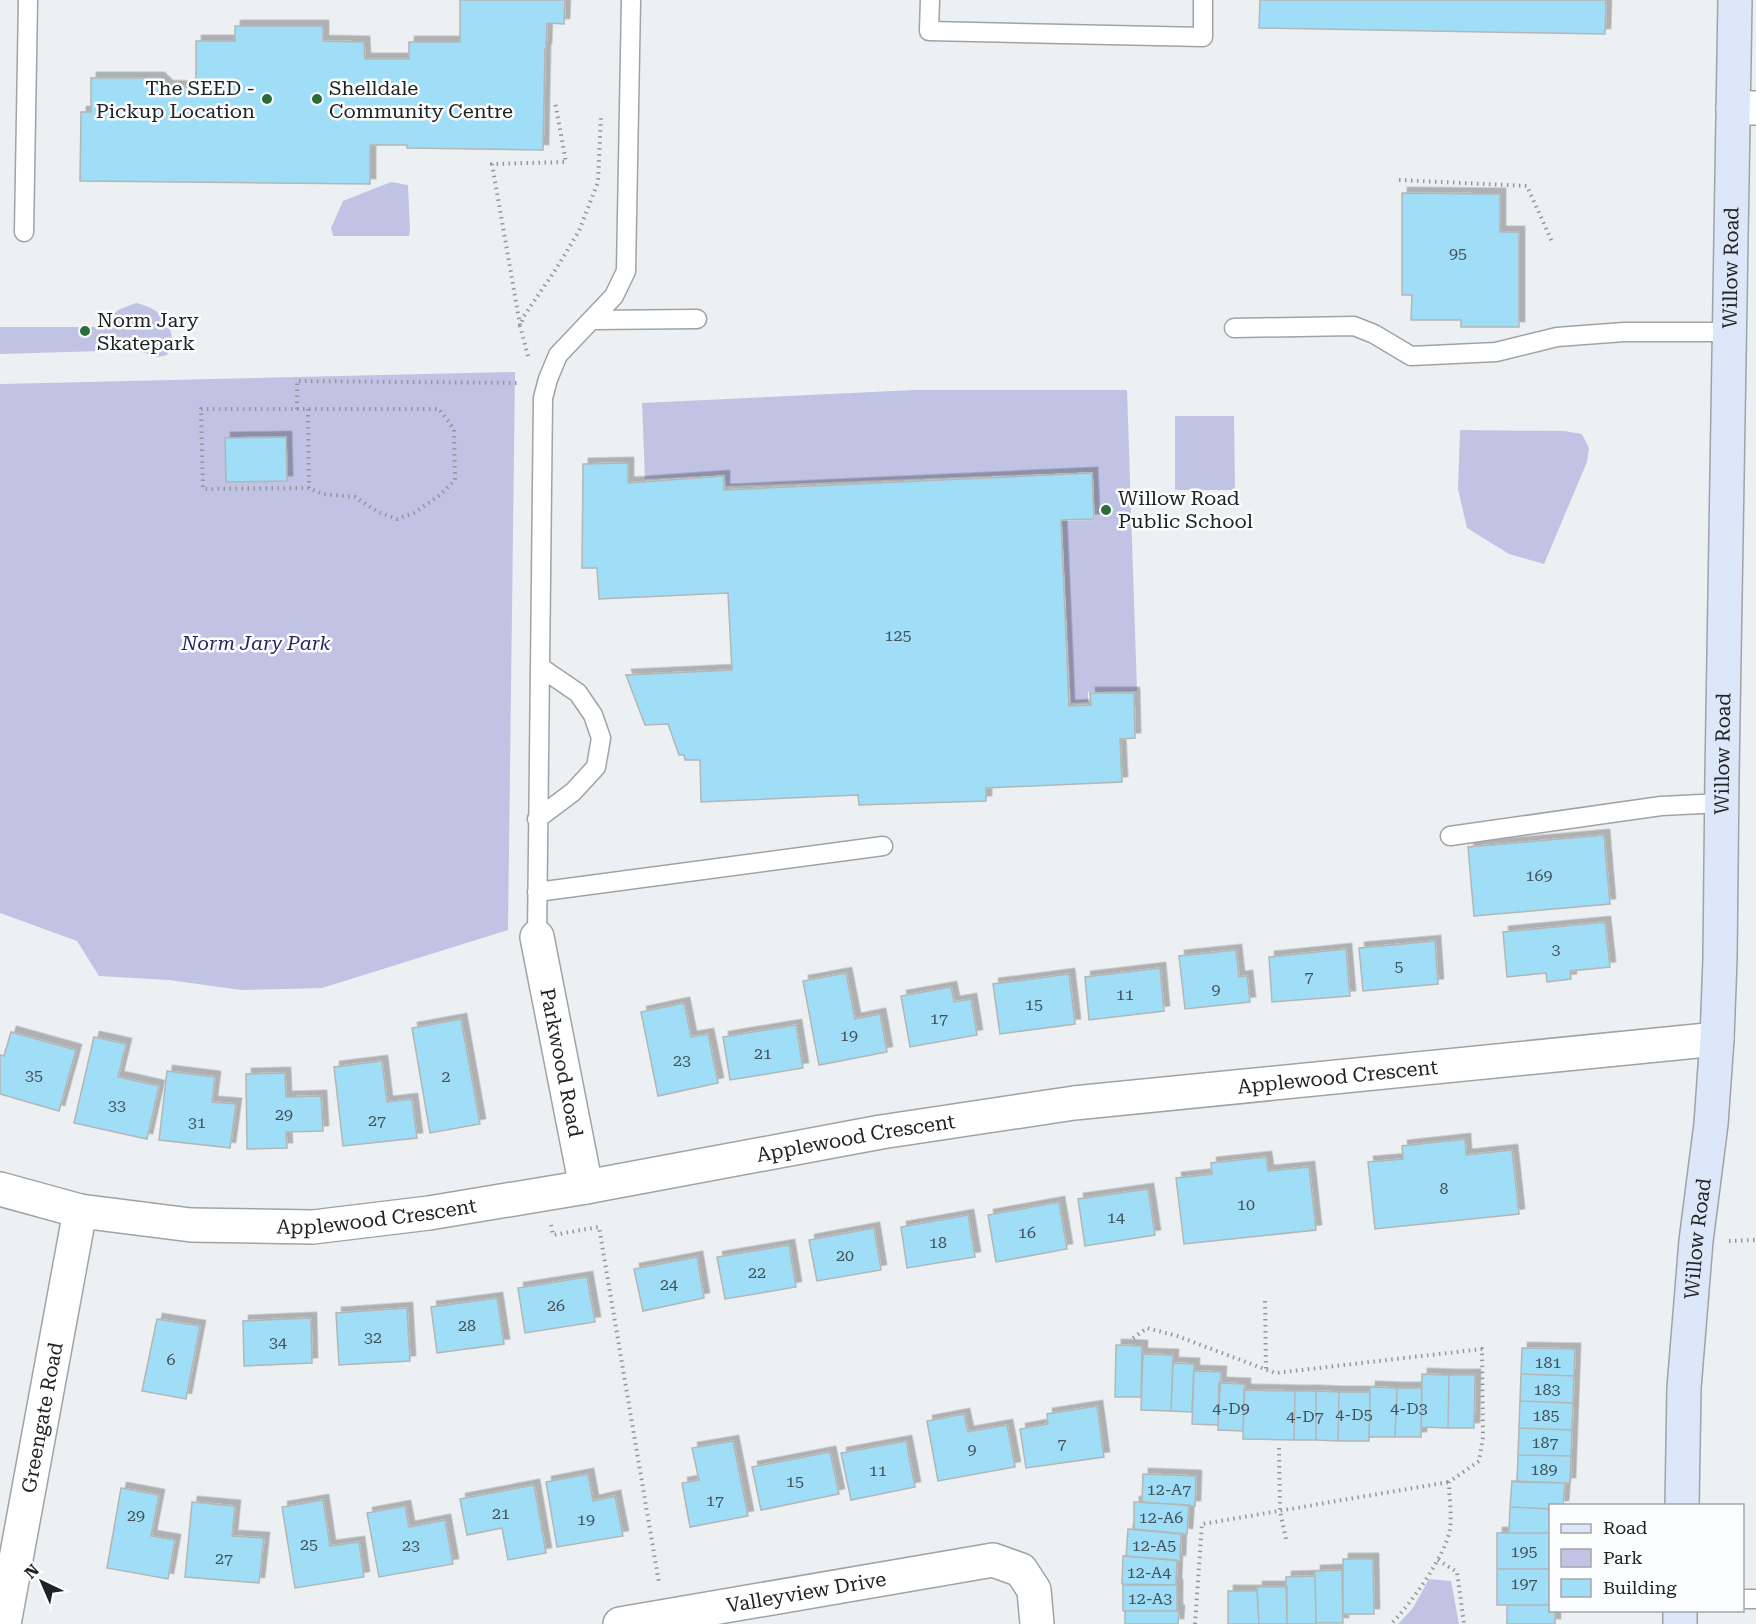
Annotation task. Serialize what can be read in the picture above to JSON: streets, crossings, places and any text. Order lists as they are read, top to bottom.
{
  "streets": {
    "main road": ["Willow Road"],
    "street": [
      "Parkwood Road",
      "Applewood Crescent",
      "Greengate Road",
      "Valleyview Drive"
    ]
  },
  "crossings": [
    ["Willow Road", "Applewood Crescent"],
    ["Parkwood Road", "Applewood Crescent"],
    ["Applewood Crescent", "Greengate Road"]
  ],
  "parks": ["Norm Jary Park"],
  "places": [
    "The SEED - Pickup Location",
    "Shelldale Community Centre",
    "Norm Jary Skatepark",
    "Willow Road Public School"
  ],
  "house_numbers": [
    "95",
    "125",
    "169",
    "3",
    "5",
    "7",
    "9",
    "11",
    "15",
    "17",
    "19",
    "21",
    "23",
    "35",
    "2",
    "33",
    "29",
    "27",
    "31",
    "8",
    "10",
    "14",
    "16",
    "18",
    "20",
    "22",
    "24",
    "26",
    "28",
    "32",
    "34",
    "6",
    "181",
    "183",
    "4-D9",
    "4-D3",
    "4-D5",
    "185",
    "4-D7",
    "187",
    "7",
    "9",
    "189",
    "11",
    "15",
    "12-A7",
    "17",
    "21",
    "29",
    "12-A6",
    "19",
    "25",
    "23",
    "12-A5",
    "195",
    "27",
    "12-A4",
    "197",
    "12-A3"
  ],
  "legend": ["Road", "Park", "Building"],
  "north": "top left"
}
